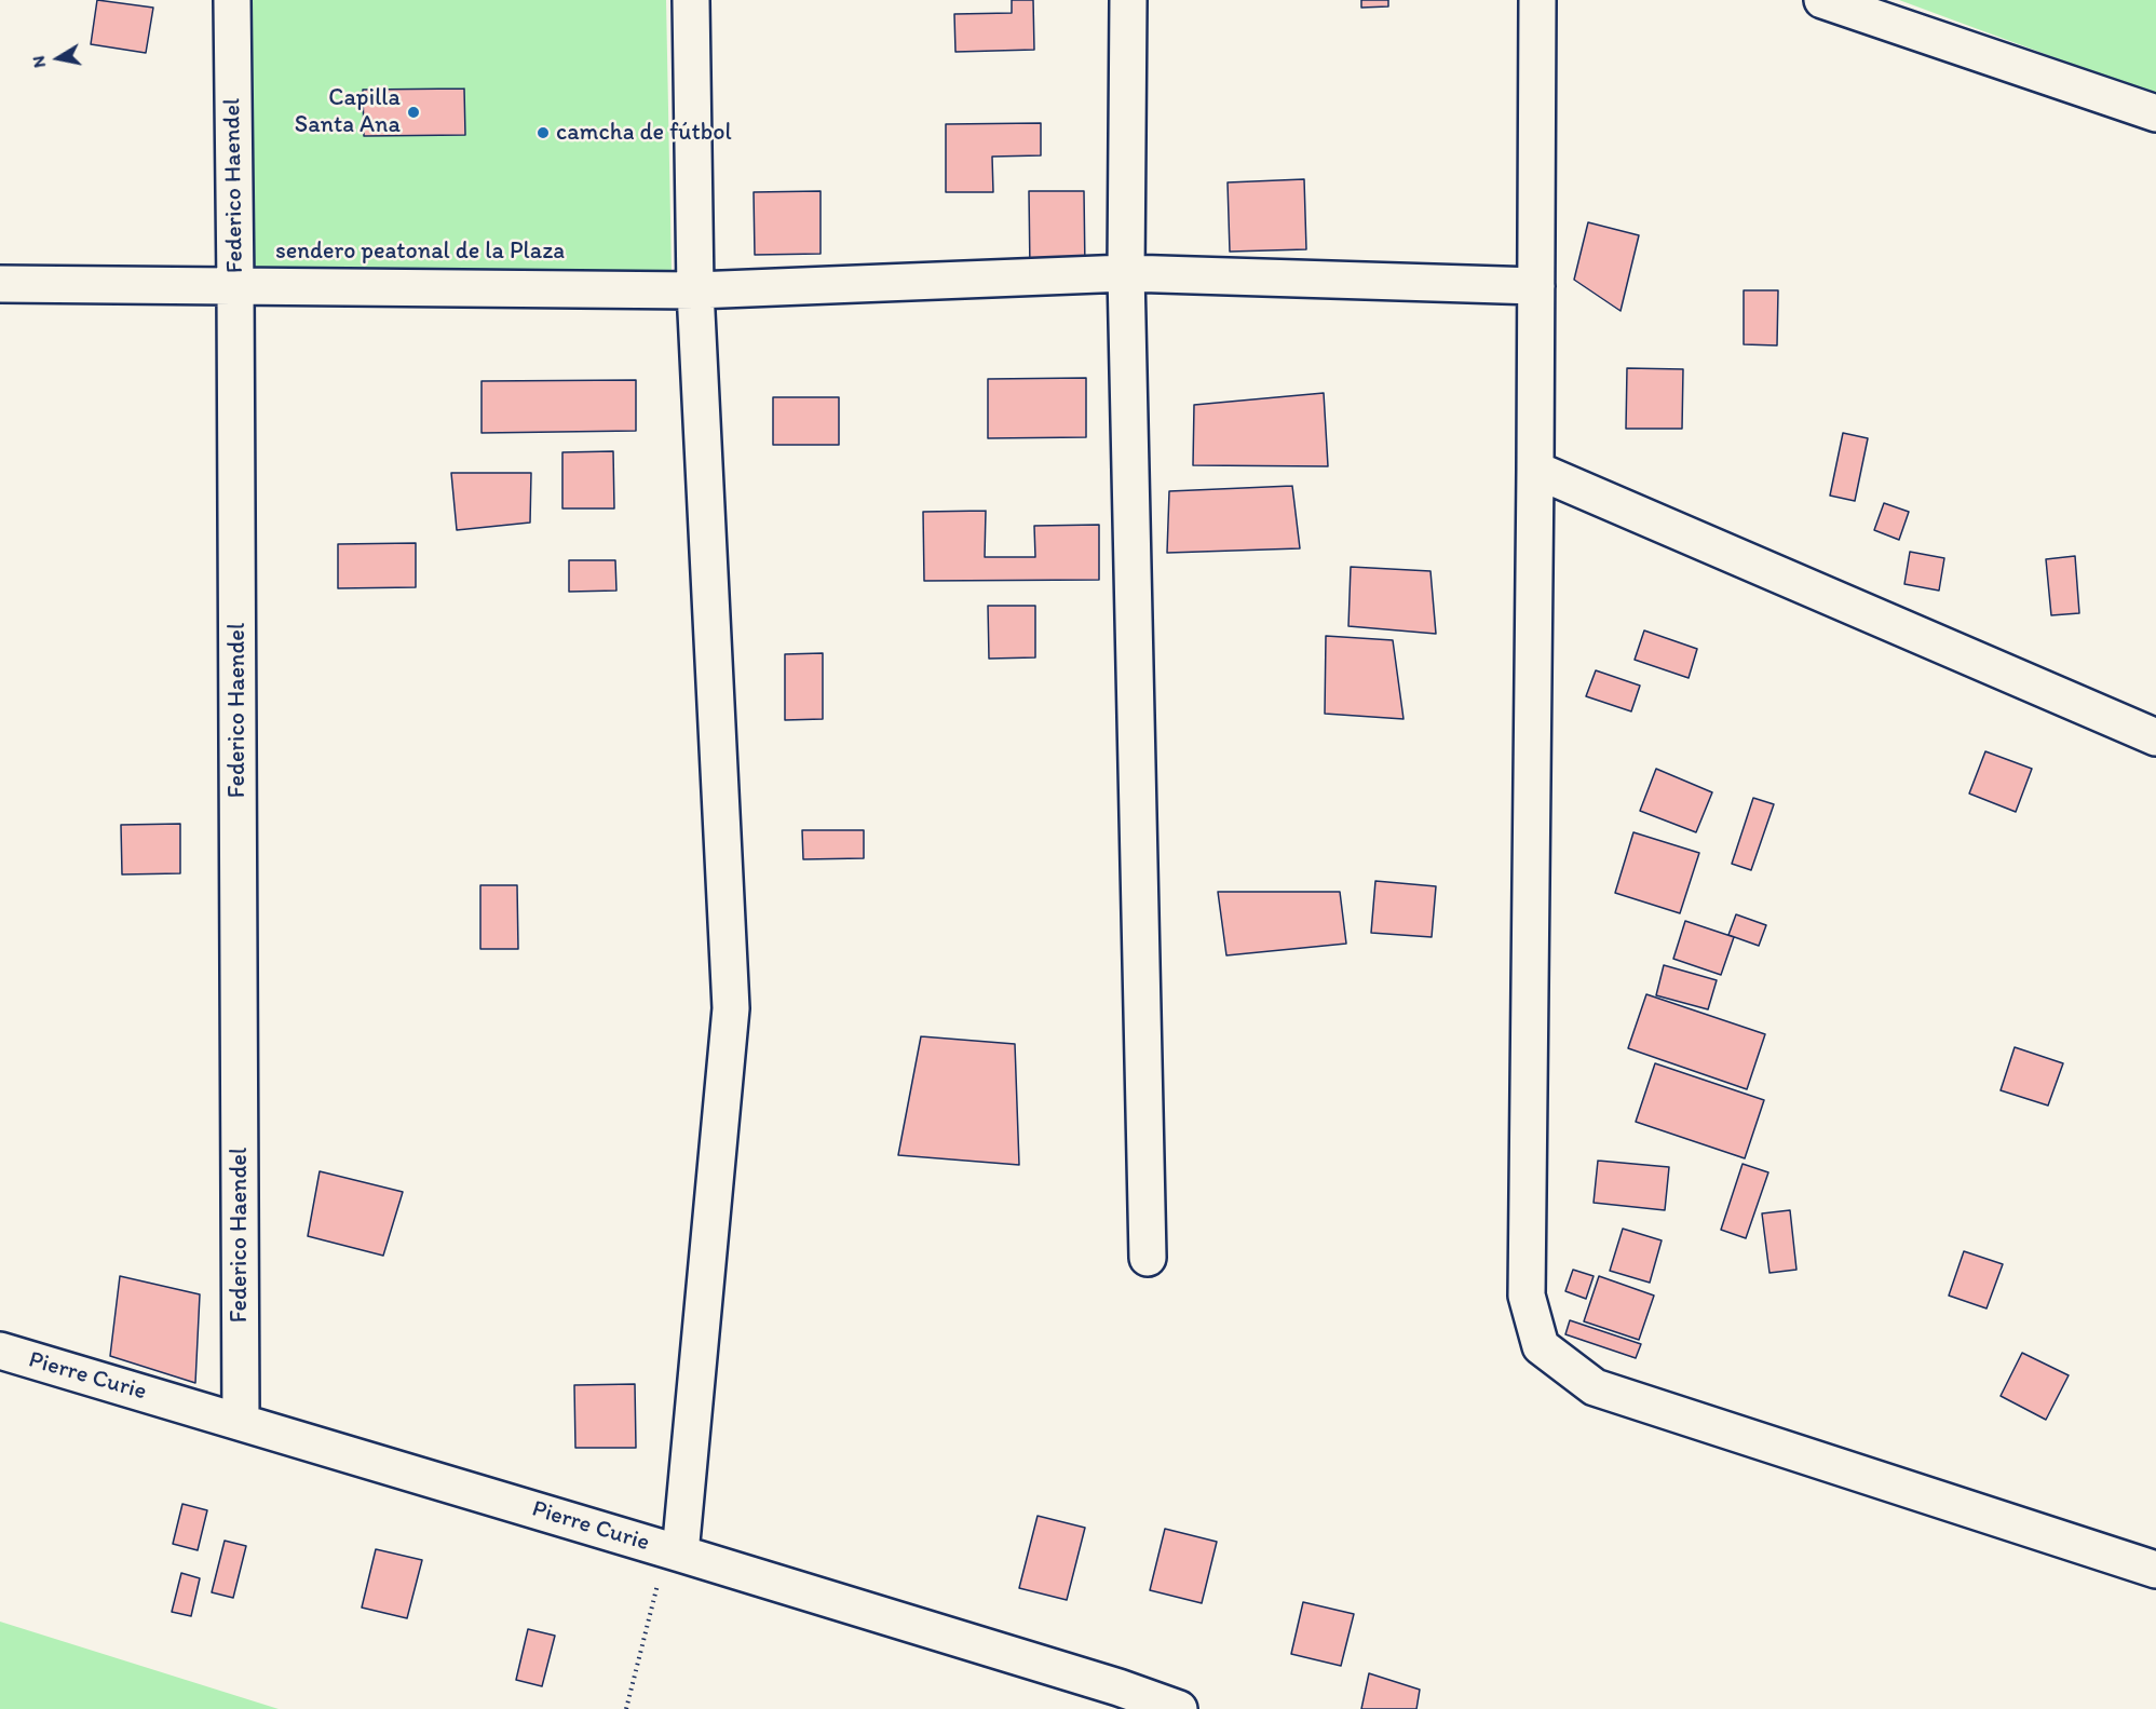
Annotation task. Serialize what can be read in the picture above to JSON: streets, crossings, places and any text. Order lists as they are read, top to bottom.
{
  "streets": {
    "street": ["Federico Haendel", "Pierre Curie"]
  },
  "crossings": [
    ["Federico Haendel", "Pierre Curie"]
  ],
  "places": ["Capilla Santa Ana", "camcha de fútbol"],
  "north": "left"
}
